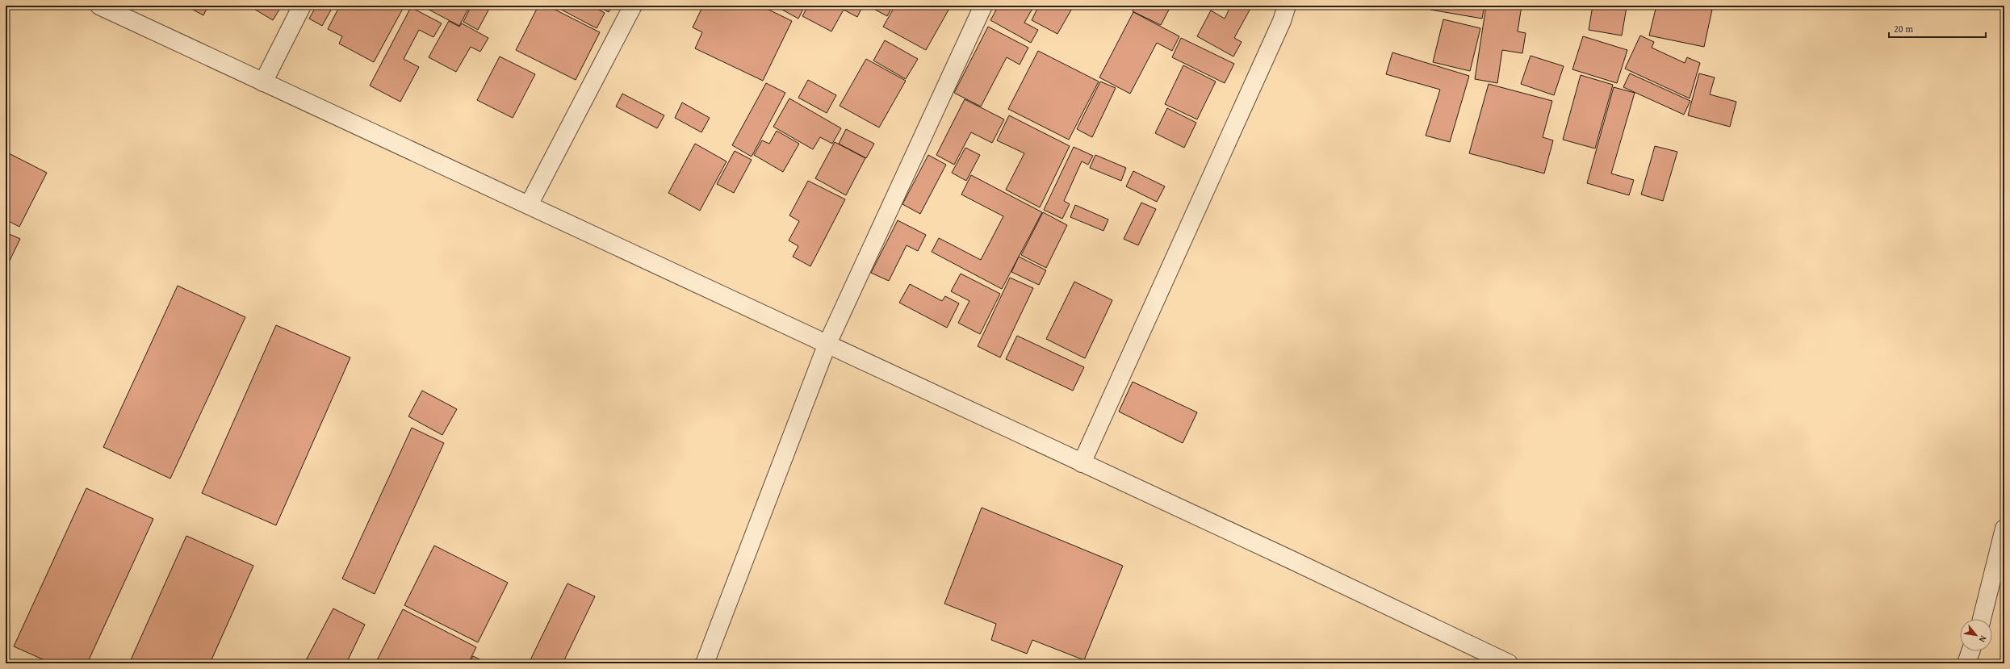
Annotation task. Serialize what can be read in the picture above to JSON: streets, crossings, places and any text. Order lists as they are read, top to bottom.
{
  "scale_bar": "20 m",
  "north": "bottom right"
}
